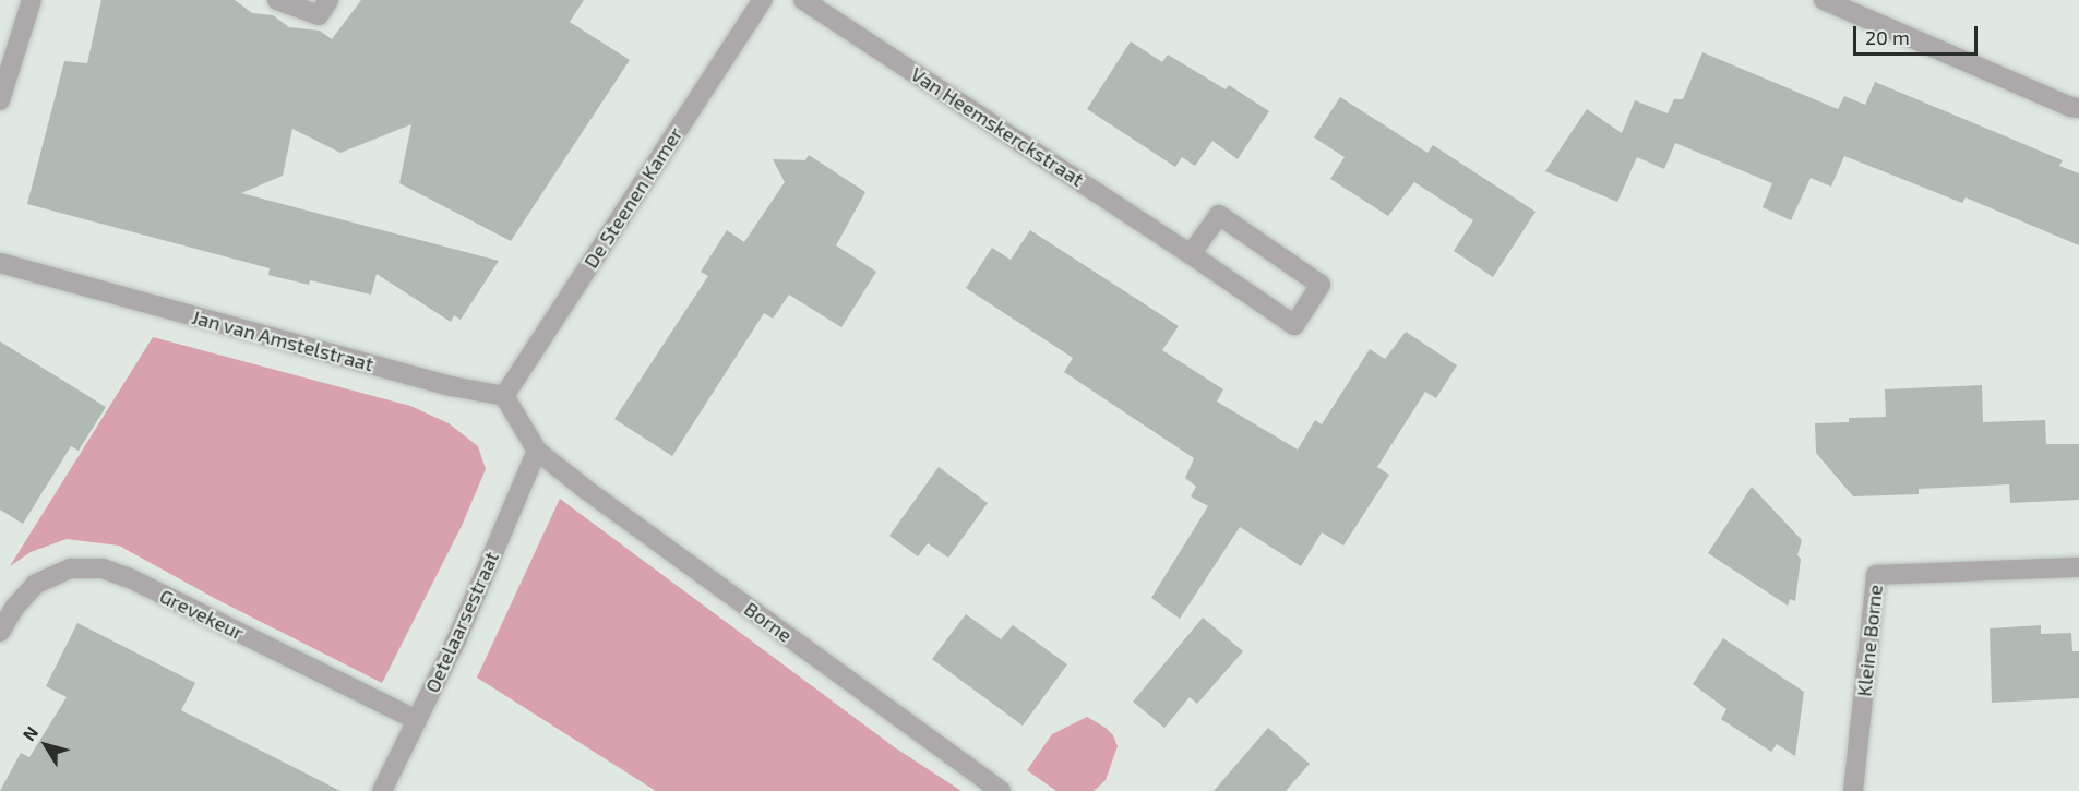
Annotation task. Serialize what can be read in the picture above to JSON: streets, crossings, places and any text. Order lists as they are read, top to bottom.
{
  "streets": {
    "street": [
      "Van Heemskerckstraat",
      "De Steenen Kamer",
      "Jan van Amstelstraat",
      "Grevekeur",
      "Oetelaarsestraat",
      "Borne",
      "Kleine Borne"
    ]
  },
  "crossings": [
    ["De Steenen Kamer", "Jan van Amstelstraat"],
    ["Grevekeur", "Oetelaarsestraat"],
    ["Oetelaarsestraat", "Borne"]
  ],
  "scale_bar": "20 m",
  "north": "top left"
}
